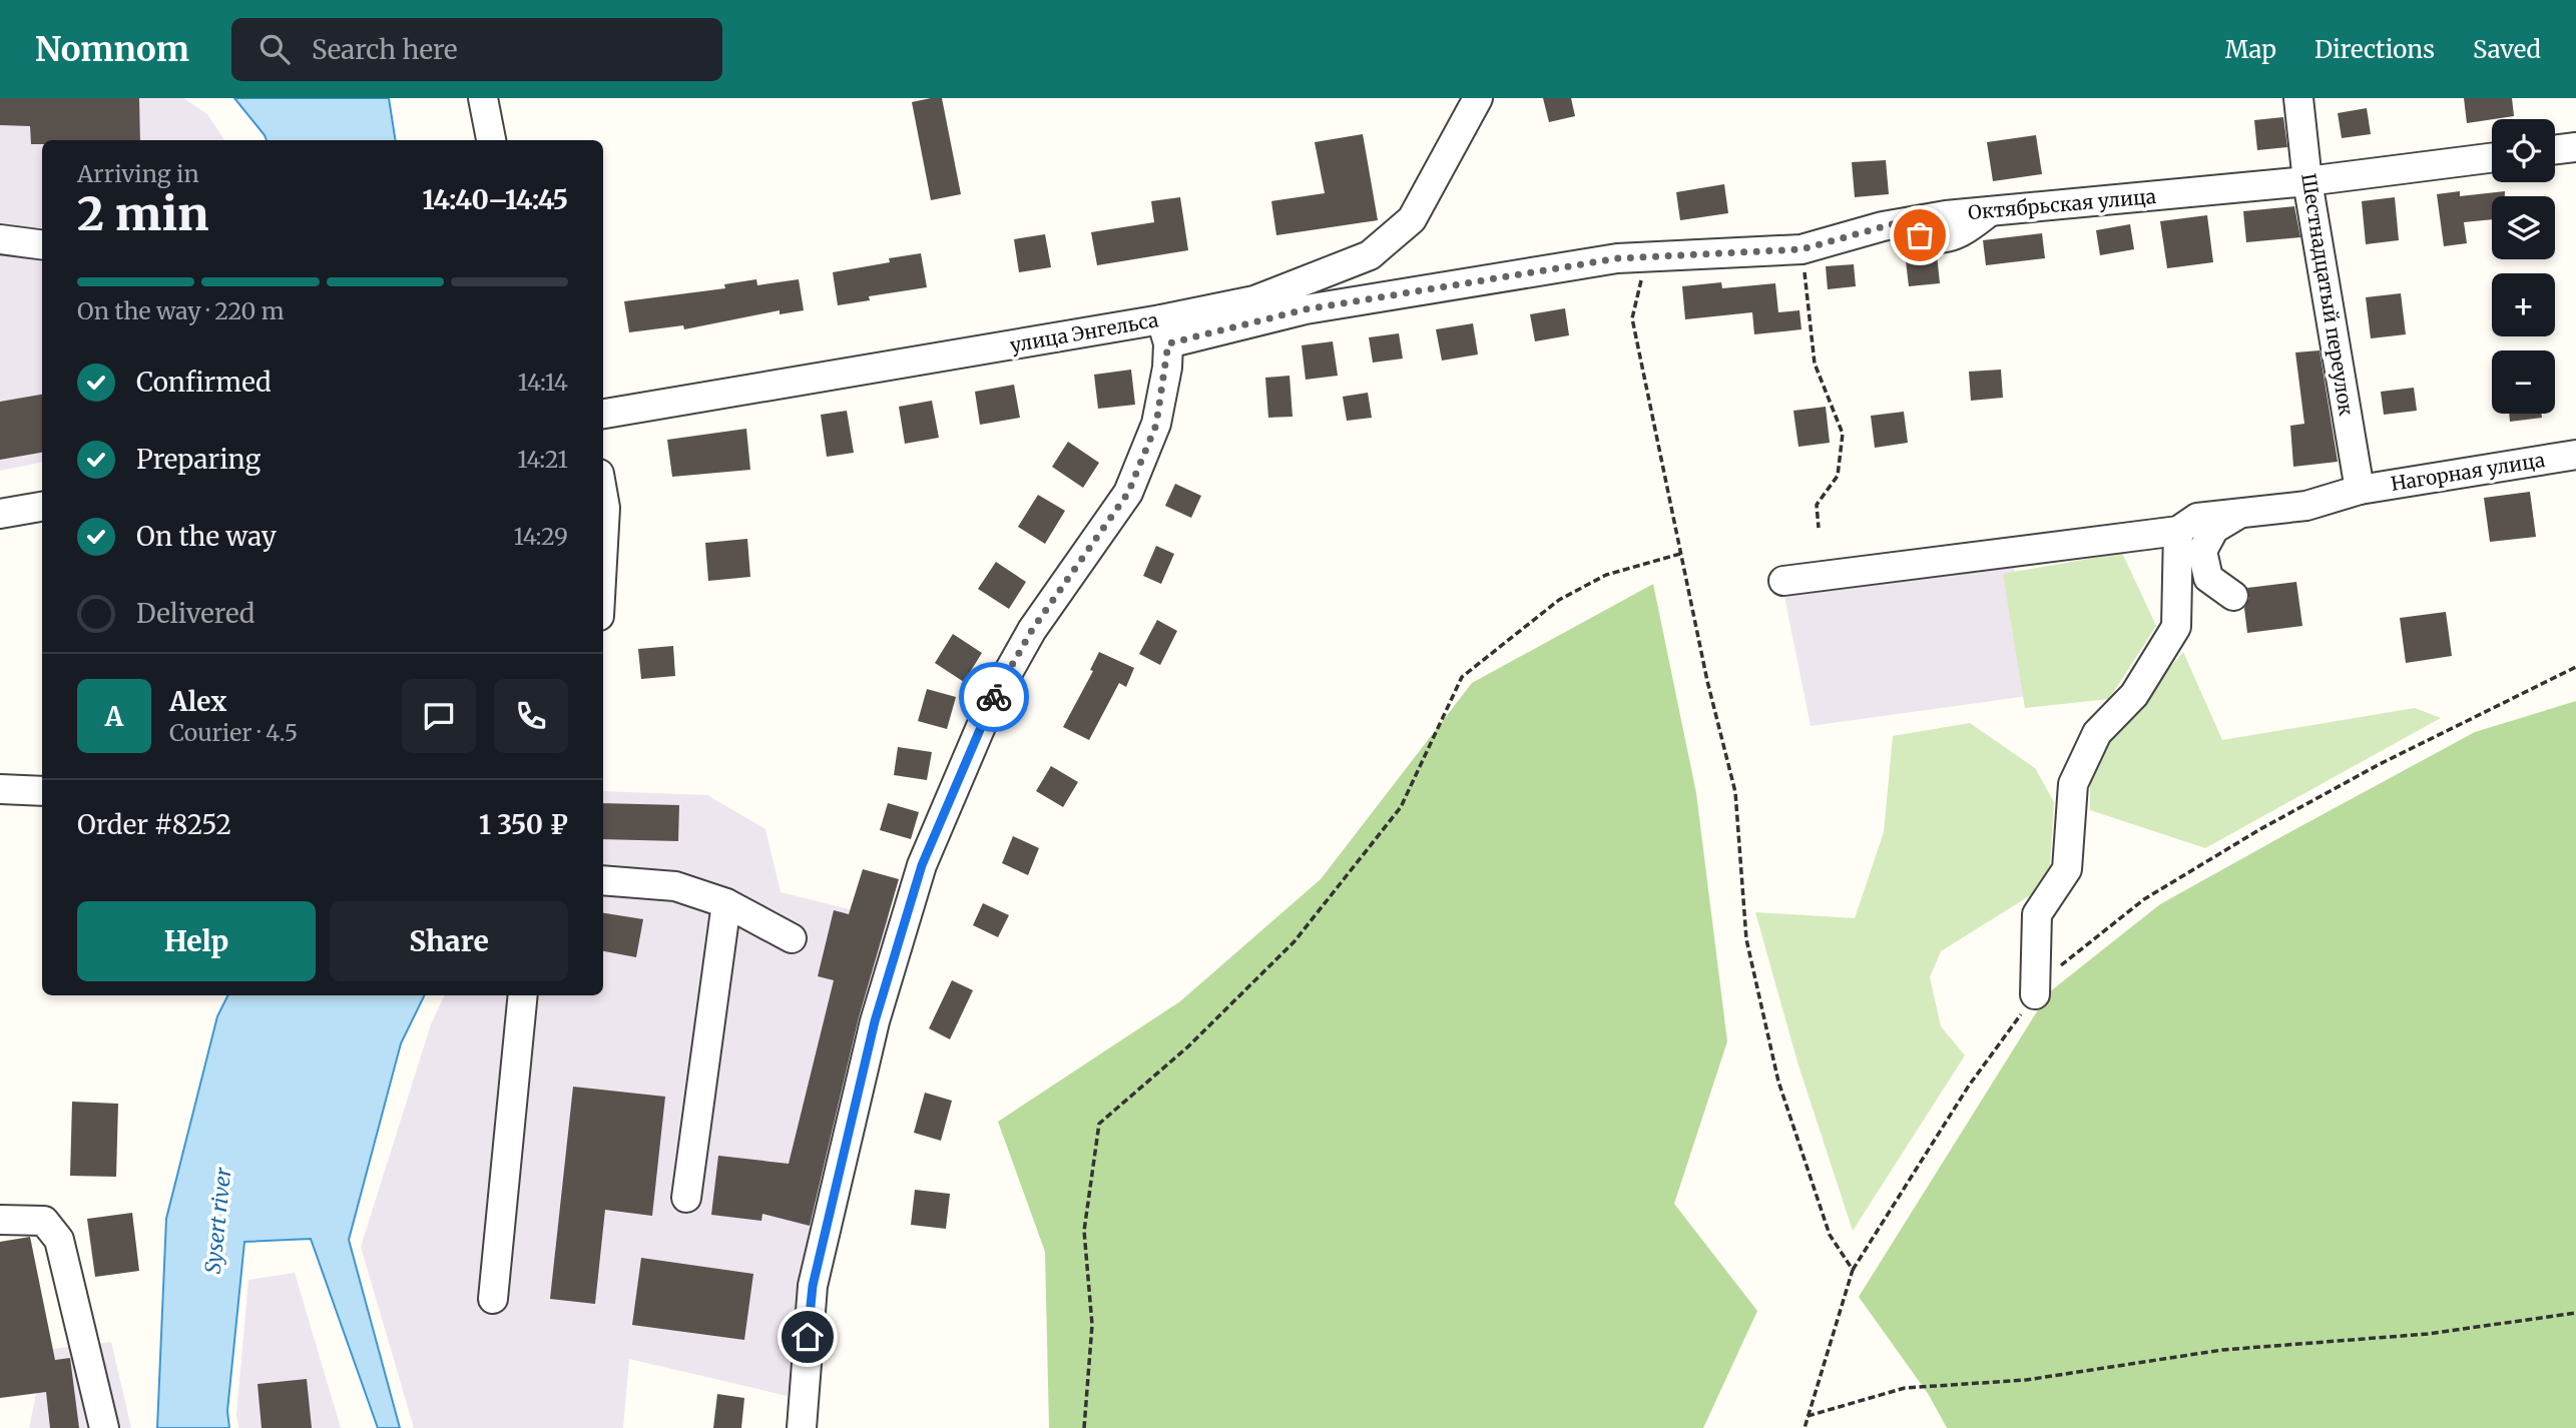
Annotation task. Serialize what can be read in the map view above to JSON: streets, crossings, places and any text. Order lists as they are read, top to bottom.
{
  "streets": {
    "street": [
      "Октябрьская улица",
      "Шестнадцатый переулок",
      "улица Энгельса",
      "Нагорная улица"
    ]
  },
  "crossings": [
    ["Октябрьская улица", "Шестнадцатый переулок"],
    ["Октябрьская улица", "улица Энгельса"],
    ["Шестнадцатый переулок", "Нагорная улица"]
  ],
  "water": ["Sysert river"],
  "page": {
    "header": "Nomnom",
    "search": "Search here",
    "nav": ["Map", "Directions", "Saved"],
    "map_buttons": ["+", "−"],
    "heading": ["2 min", "Arriving in", "14:40–14:45"],
    "panel": [
      "Alex",
      "Courier · 4.5",
      "Order #8252",
      "1 350 ₽"
    ],
    "bar": "On the way · 220 m",
    "list": [
      ["Confirmed", "14:14"],
      ["Preparing", "14:21"],
      ["On the way", "14:29"],
      "Delivered"
    ],
    "round": "A",
    "buttons": ["Help", "Share"]
  }
}
